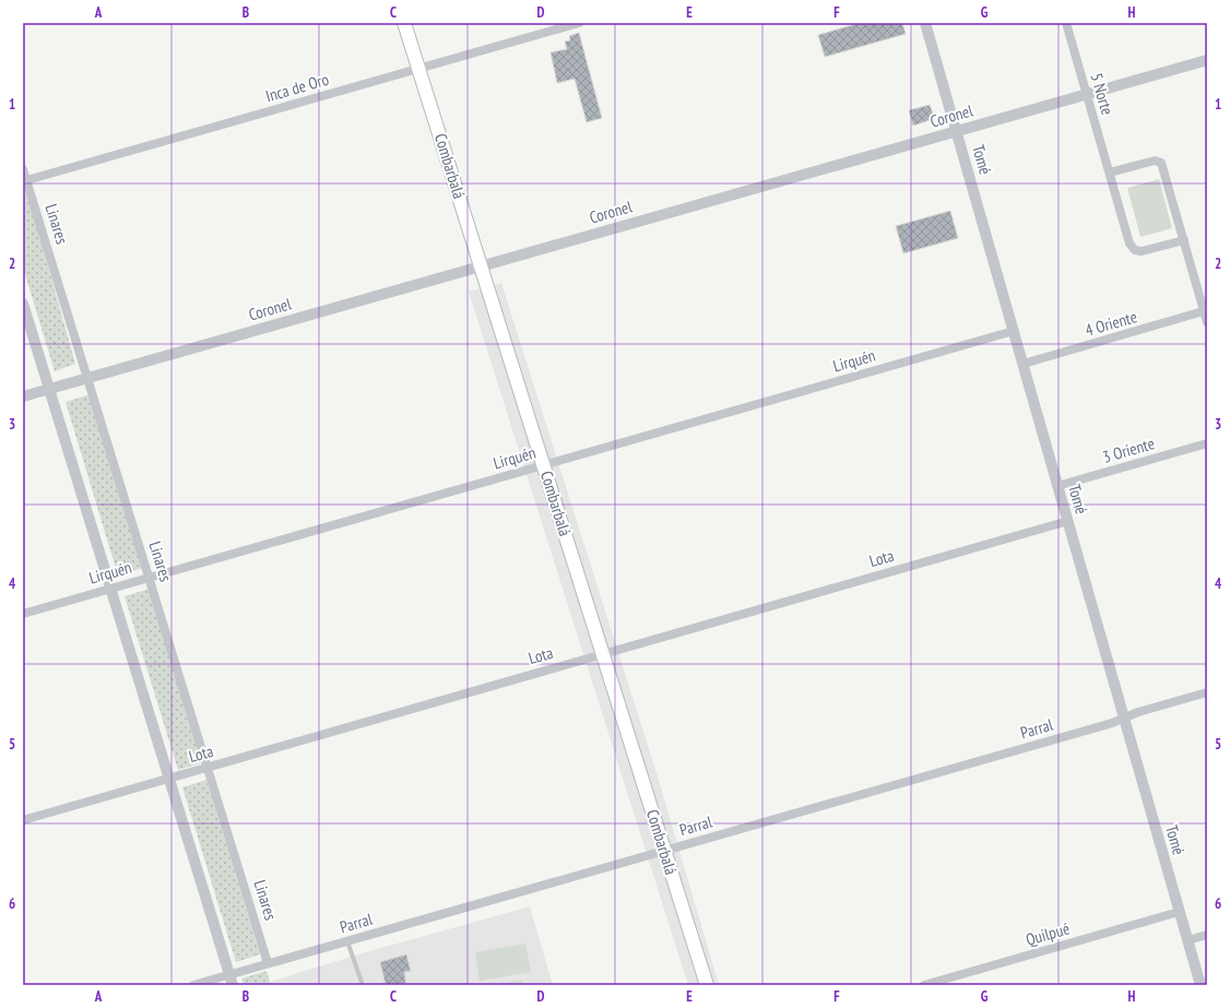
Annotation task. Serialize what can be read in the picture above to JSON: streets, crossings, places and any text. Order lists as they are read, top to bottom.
{
  "streets": {
    "main road": ["Combarbalá"],
    "street": [
      "Inca de Oro",
      "5 Norte",
      "Coronel",
      "Tomé",
      "Linares",
      "4 Oriente",
      "Lirquén",
      "3 Oriente",
      "Lota",
      "Parral",
      "Quilpué"
    ]
  },
  "crossings": [
    ["Inca de Oro", "Combarbalá"],
    ["Inca de Oro", "Linares"],
    ["5 Norte", "Coronel"],
    ["Coronel", "Tomé"],
    ["Coronel", "Combarbalá"],
    ["Coronel", "Linares"],
    ["Tomé", "4 Oriente"],
    ["Tomé", "Lirquén"],
    ["Tomé", "3 Oriente"],
    ["Tomé", "Lota"],
    ["Tomé", "Parral"],
    ["Tomé", "Quilpué"],
    ["Combarbalá", "Lirquén"],
    ["Combarbalá", "Lota"],
    ["Combarbalá", "Parral"],
    ["Linares", "Lirquén"],
    ["Linares", "Lota"],
    ["Linares", "Parral"]
  ],
  "grid": {
    "columns": [
      "A",
      "B",
      "C",
      "D",
      "E",
      "F",
      "G",
      "H"
    ],
    "rows": [
      "1",
      "2",
      "3",
      "4",
      "5",
      "6"
    ]
  }
}
